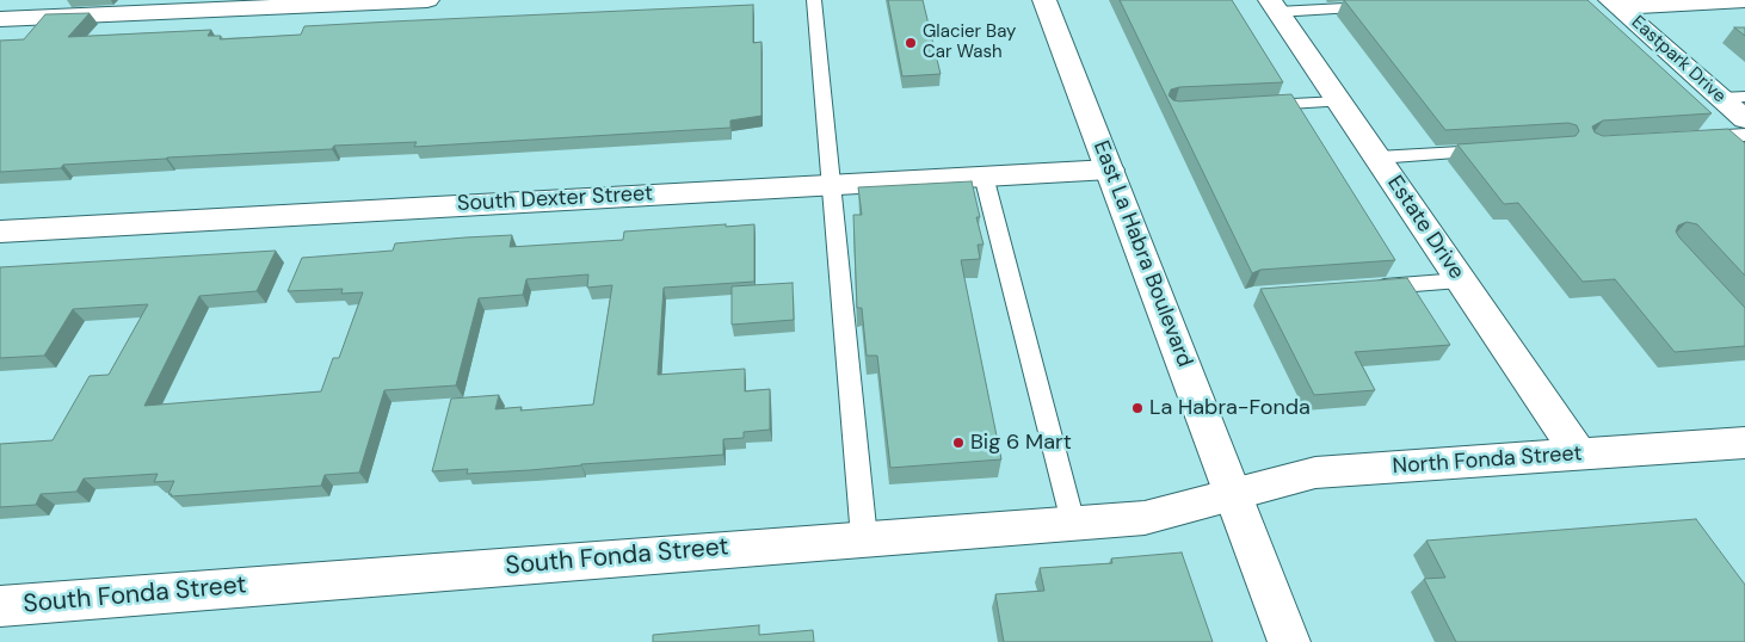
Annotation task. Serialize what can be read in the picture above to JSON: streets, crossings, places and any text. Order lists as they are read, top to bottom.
{
  "streets": {
    "street": [
      "Eastpark Drive",
      "South Dexter Street",
      "Estate Drive",
      "East La Habra Boulevard",
      "North Fonda Street",
      "South Fonda Street"
    ]
  },
  "crossings": [
    ["South Dexter Street", "East La Habra Boulevard"],
    ["Estate Drive", "North Fonda Street"],
    ["East La Habra Boulevard", "North Fonda Street"],
    ["East La Habra Boulevard", "South Fonda Street"],
    ["North Fonda Street", "South Fonda Street"]
  ],
  "places": ["Glacier Bay Car Wash", "La Habra-Fonda", "Big 6 Mart"]
}
